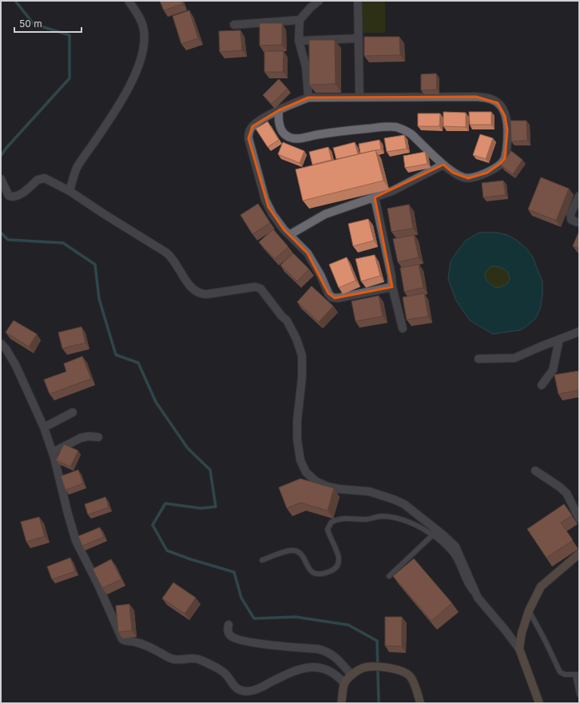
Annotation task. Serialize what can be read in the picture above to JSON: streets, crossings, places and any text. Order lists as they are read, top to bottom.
{
  "scale_bar": "50 m"
}
